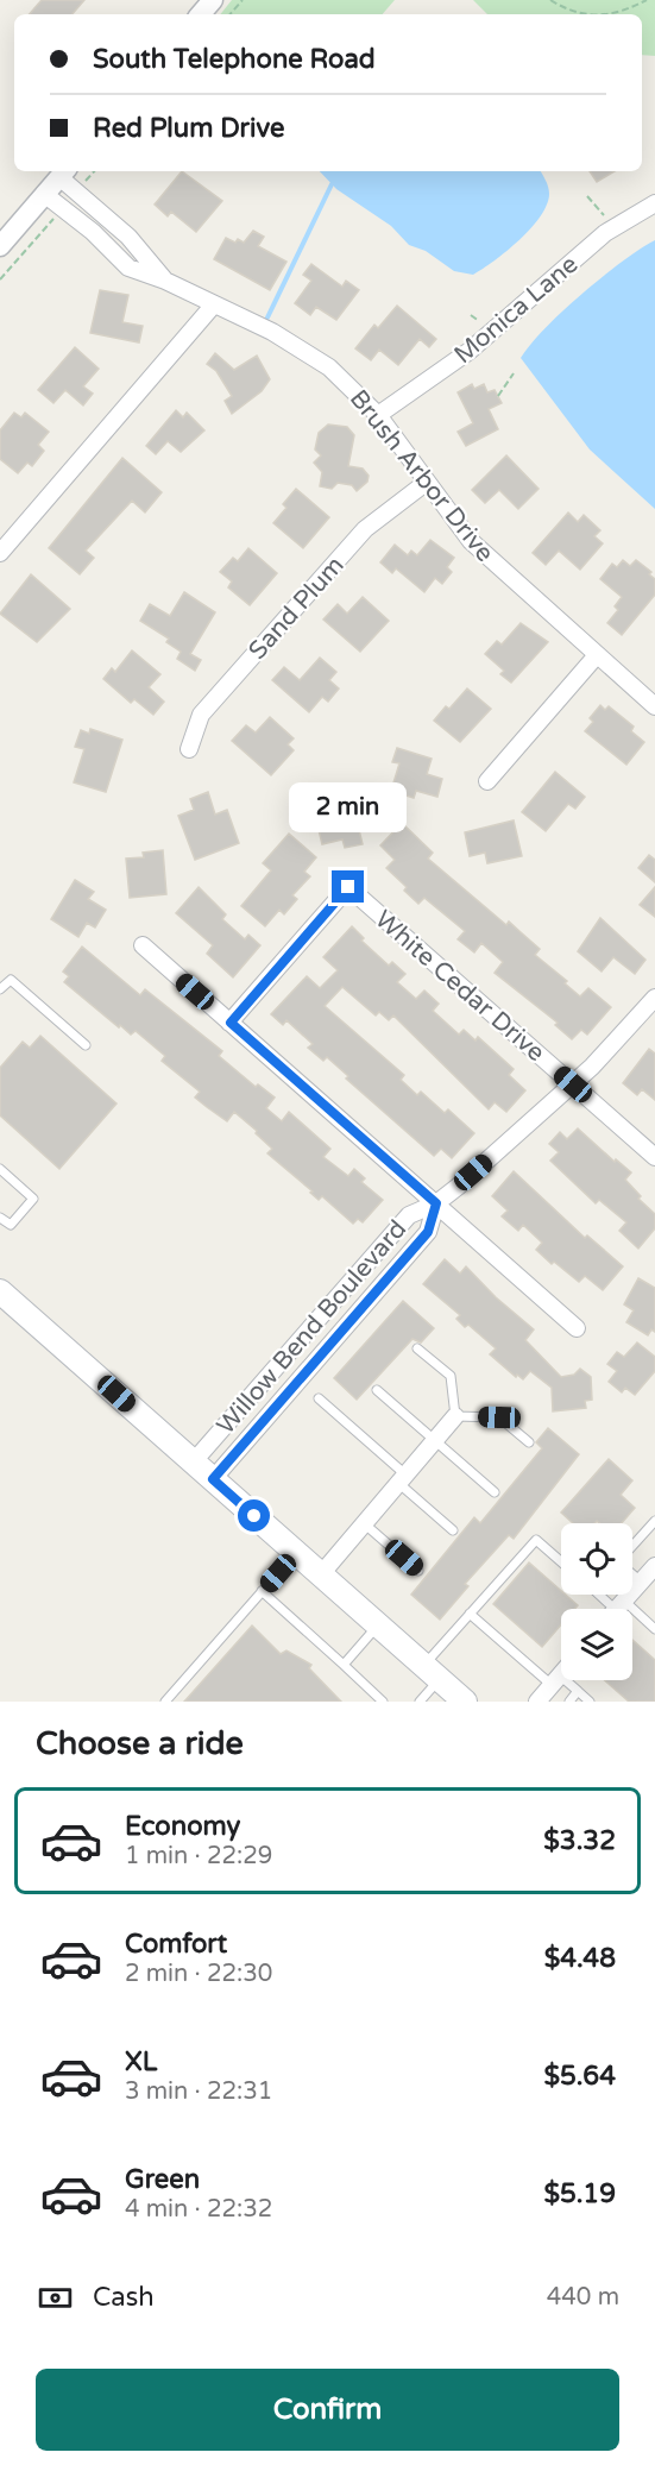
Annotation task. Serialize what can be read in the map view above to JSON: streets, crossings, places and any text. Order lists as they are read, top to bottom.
{
  "streets": {
    "street": [
      "Monica Lane",
      "Brush Arbor Drive",
      "Sand Plum",
      "White Cedar Drive",
      "Willow Bend Boulevard"
    ]
  },
  "crossings": [
    ["Monica Lane", "Brush Arbor Drive"],
    ["Brush Arbor Drive", "Sand Plum"],
    ["White Cedar Drive", "Willow Bend Boulevard"]
  ],
  "page": {
    "banner": ["South Telephone Road", "Red Plum Drive"],
    "bubble": "2 min",
    "heading": "Choose a ride",
    "list": [
      {
        "name": "Economy",
        "note": "1 min · 22:29",
        "value": "$3.32"
      },
      {
        "name": "Comfort",
        "note": "2 min · 22:30",
        "value": "$4.48"
      },
      {
        "name": "XL",
        "note": "3 min · 22:31",
        "value": "$5.64"
      },
      {
        "name": "Green",
        "note": "4 min · 22:32",
        "value": "$5.19"
      }
    ],
    "pay": ["Cash", "440 m"],
    "buttons": "Confirm"
  }
}
